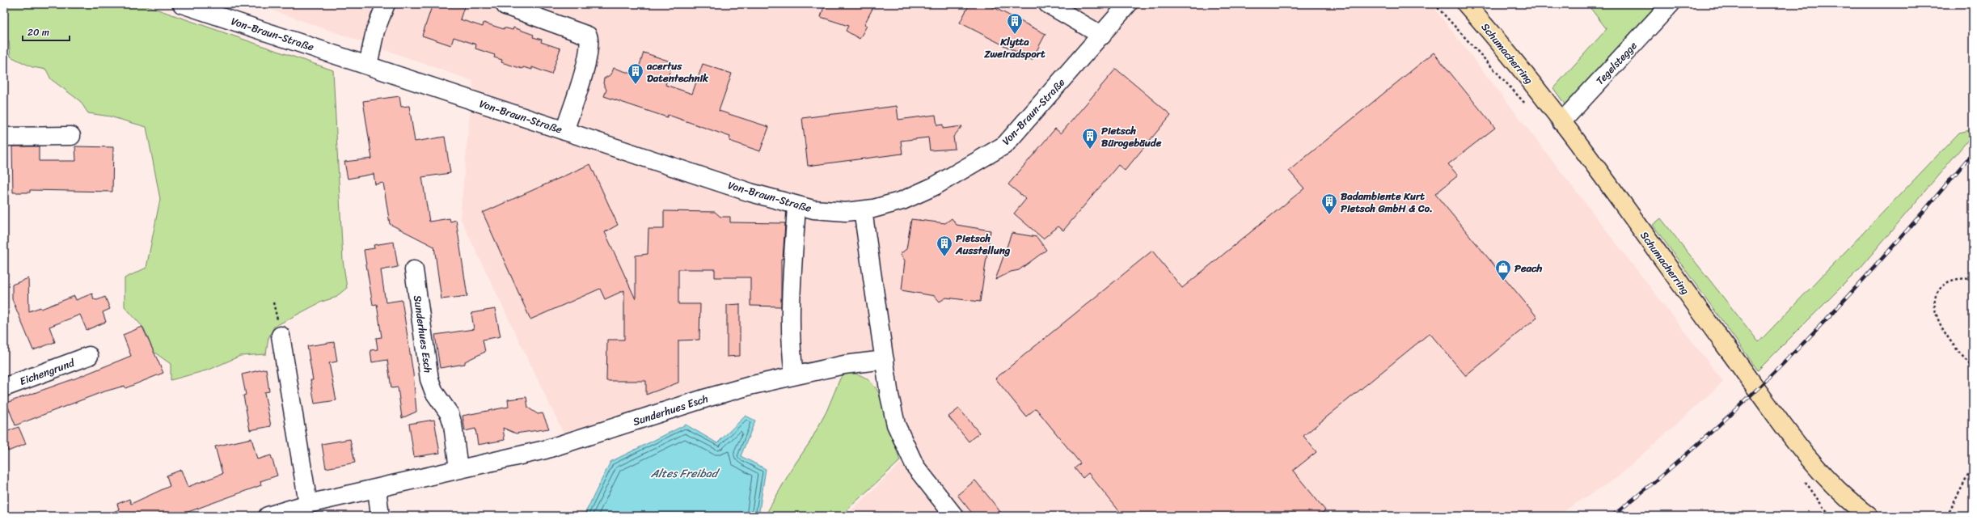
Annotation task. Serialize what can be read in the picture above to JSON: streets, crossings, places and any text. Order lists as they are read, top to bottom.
{
  "streets": {
    "main road": ["Schumacherring"],
    "street": [
      "Von-Braun-Straße",
      "Tegelstegge",
      "Sunderhues Esch",
      "Eichengrund"
    ]
  },
  "crossings": [
    ["Schumacherring", "Tegelstegge"]
  ],
  "water": ["Altes Freibad"],
  "places": {
    "building": [
      "Klytta Zweiradsport",
      "acertus Datentechnik",
      "Pietsch Bürogebäude",
      "Badambiente Kurt Pietsch GmbH & Co.",
      "Pietsch Ausstellung"
    ],
    "shop": ["Peach"]
  },
  "scale_bar": "20 m"
}
